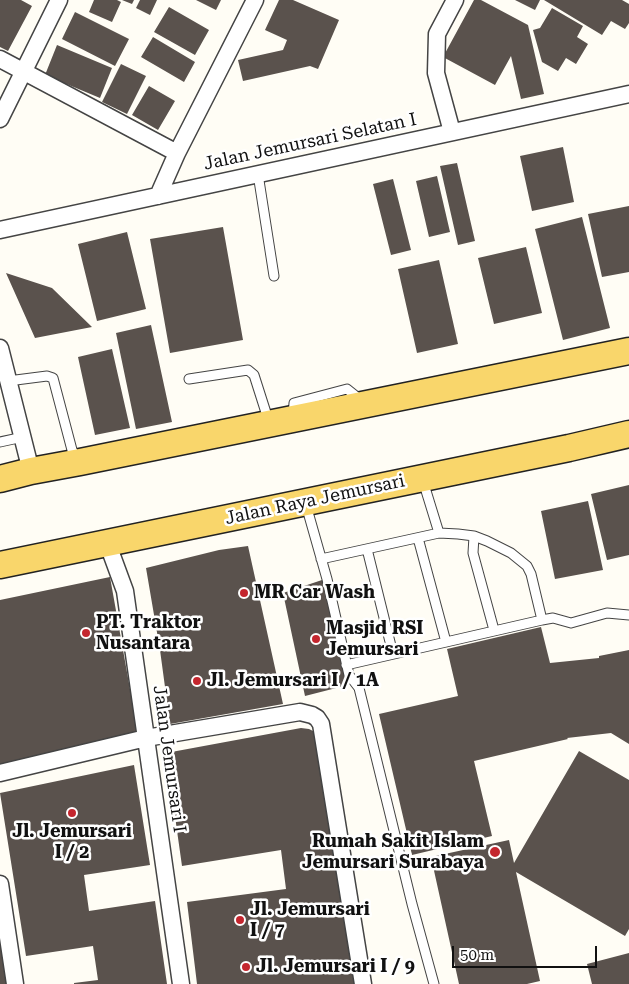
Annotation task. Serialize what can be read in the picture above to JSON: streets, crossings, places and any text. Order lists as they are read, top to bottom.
{
  "streets": {
    "main road": ["Jalan Raya Jemursari"],
    "street": ["Jalan Jemursari Selatan I", "Jalan Jemursari I"]
  },
  "crossings": [
    ["Jalan Raya Jemursari", "Jalan Jemursari I"]
  ],
  "places": [
    "MR Car Wash",
    "PT. Traktor Nusantara",
    "Masjid RSI Jemursari",
    "Jl. Jemursari I / 1A",
    "Jl. Jemursari I / 2",
    "Rumah Sakit Islam Jemursari Surabaya",
    "Jl. Jemursari I / 7",
    "Jl. Jemursari I / 9"
  ],
  "scale_bar": "50 m"
}
